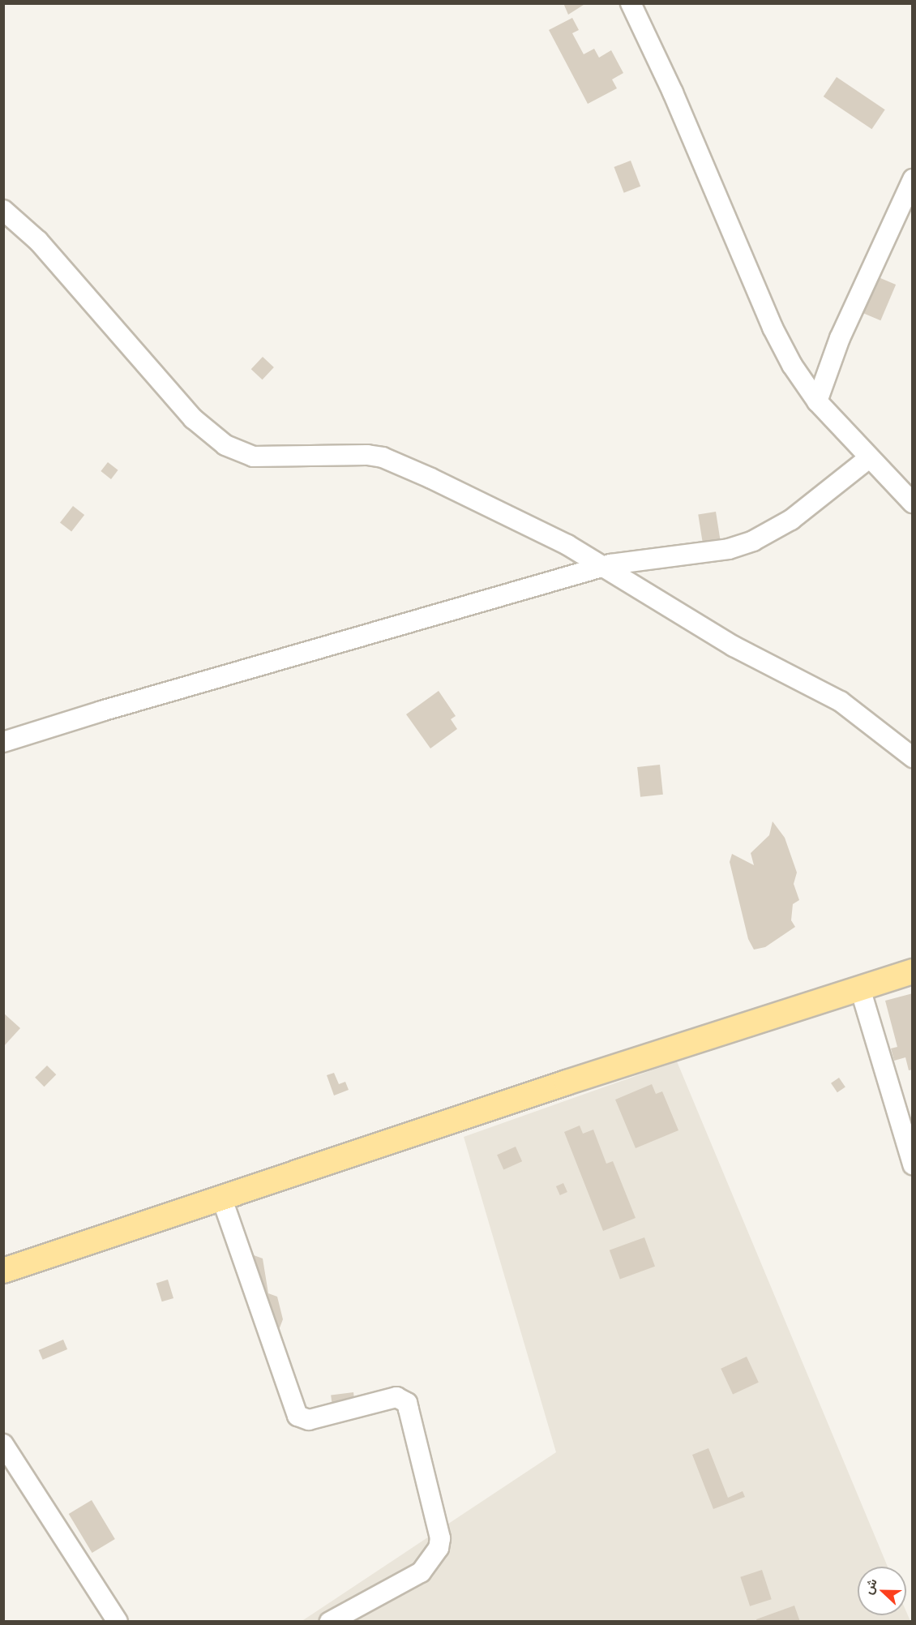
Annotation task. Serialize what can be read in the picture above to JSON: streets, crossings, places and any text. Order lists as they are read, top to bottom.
{
  "north": "left"
}
